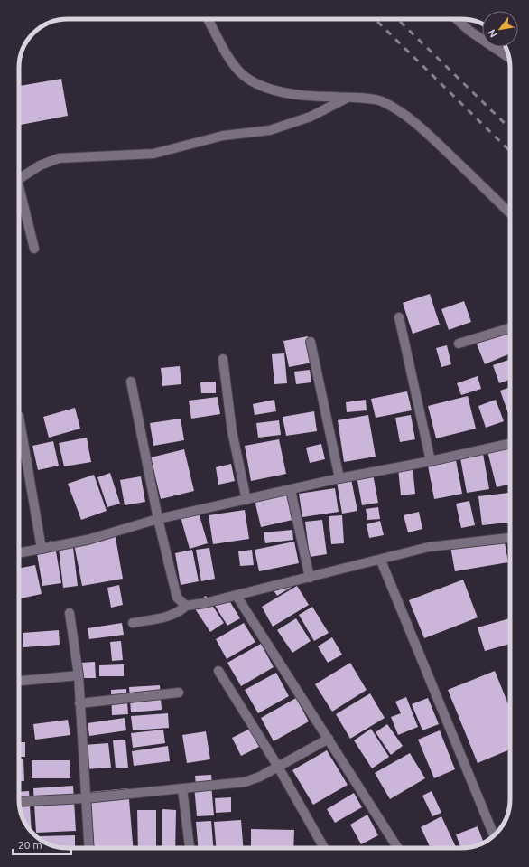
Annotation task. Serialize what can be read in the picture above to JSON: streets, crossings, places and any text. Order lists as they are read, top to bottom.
{
  "scale_bar": "20 m",
  "north": "bottom left"
}
